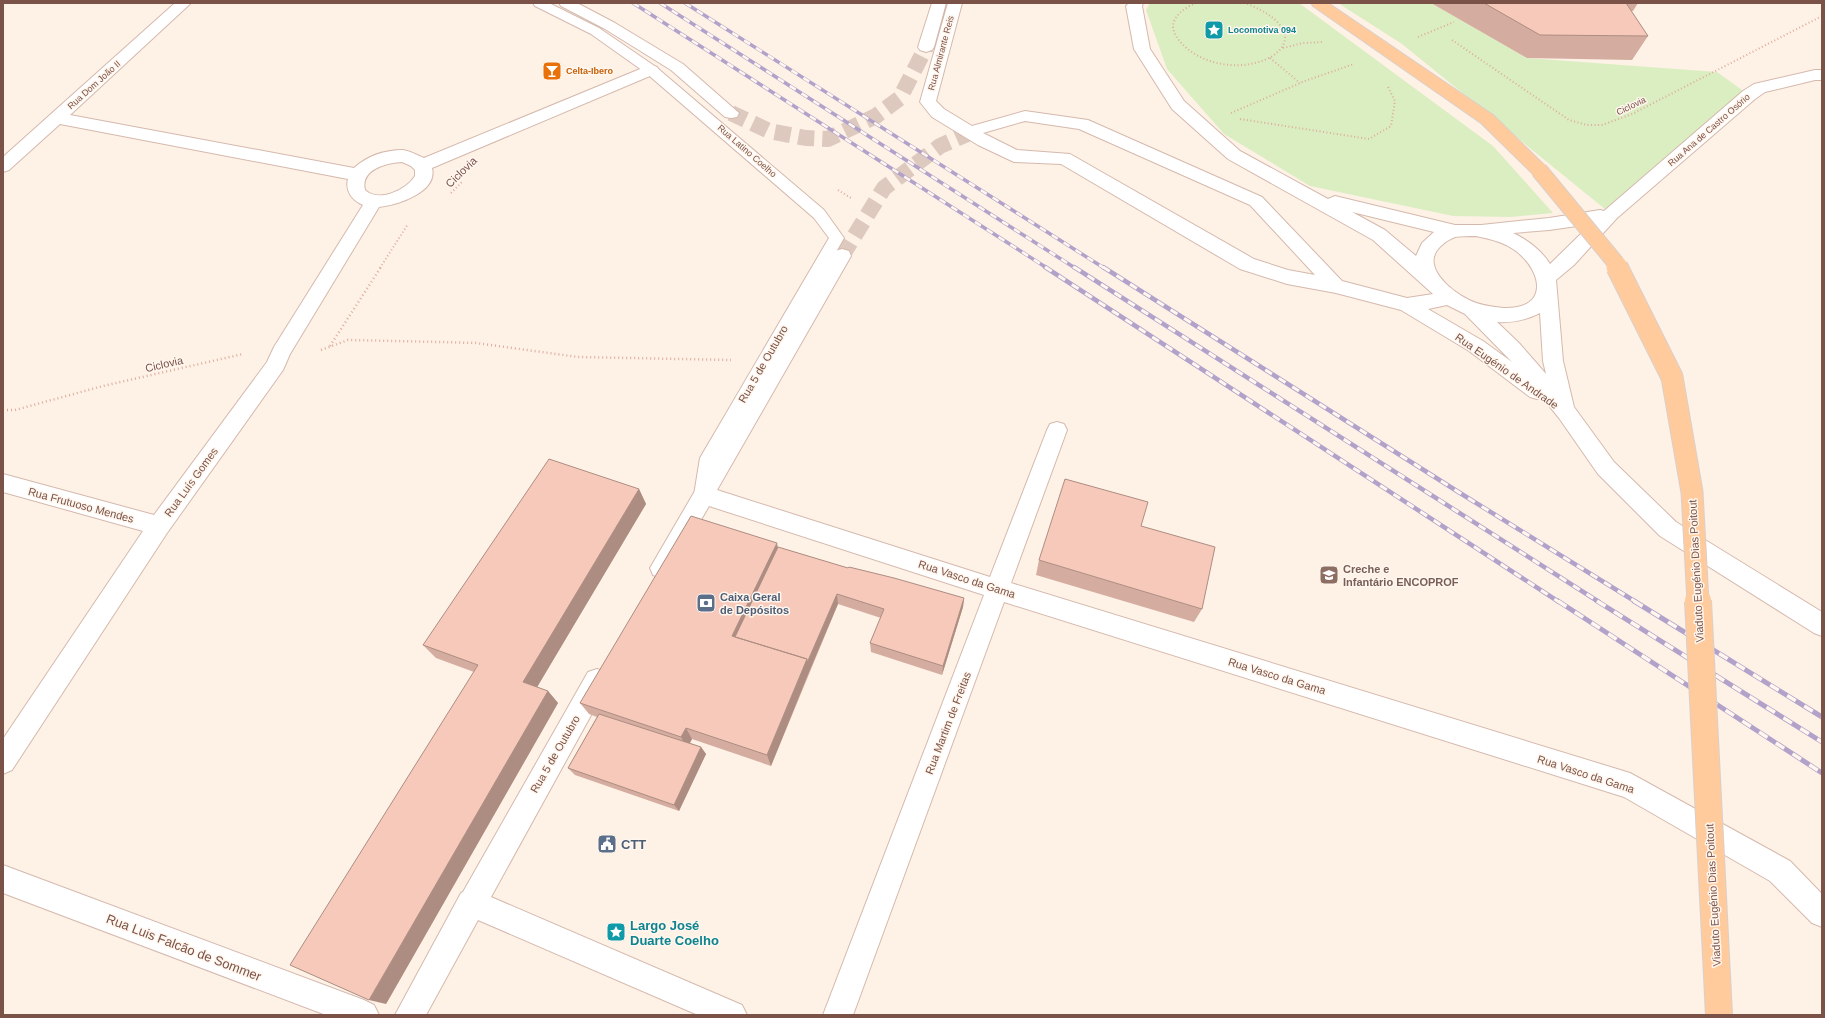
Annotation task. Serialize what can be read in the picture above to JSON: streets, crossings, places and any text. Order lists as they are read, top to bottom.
{
  "streets": {
    "main road": ["Viaduto Eugénio Dias Poitout"],
    "street": [
      "Rua Almirante Reis",
      "Rua Dom João II",
      "Rua Ana de Castro Osório",
      "Rua Latino Coelho",
      "Rua 5 de Outubro",
      "Rua Eugénio de Andrade",
      "Rua Luís Gomes",
      "Rua Frutuoso Mendes",
      "Rua Vasco da Gama",
      "Rua Martim de Freitas",
      "Rua Luis Falcão de Sommer"
    ],
    "path": ["Ciclovia"]
  },
  "crossings": [
    ["Ciclovia", "Rua 5 de Outubro"],
    ["Ciclovia", "Rua Luís Gomes"],
    ["Rua Ana de Castro Osório", "Rua Eugénio de Andrade"],
    ["Rua Latino Coelho", "Rua 5 de Outubro"],
    ["Rua 5 de Outubro", "Rua Vasco da Gama"],
    ["Rua Luís Gomes", "Rua Frutuoso Mendes"],
    ["Rua Vasco da Gama", "Rua Martim de Freitas"]
  ],
  "places": {
    "place": ["Locomotiva 094", "Largo José Duarte Coelho"],
    "bar": ["Celta-Ibero"],
    "school or university": ["Creche e Infantário ENCOPROF"],
    "bank": ["Caixa Geral de Depósitos"],
    "public building": ["CTT"]
  }
}
